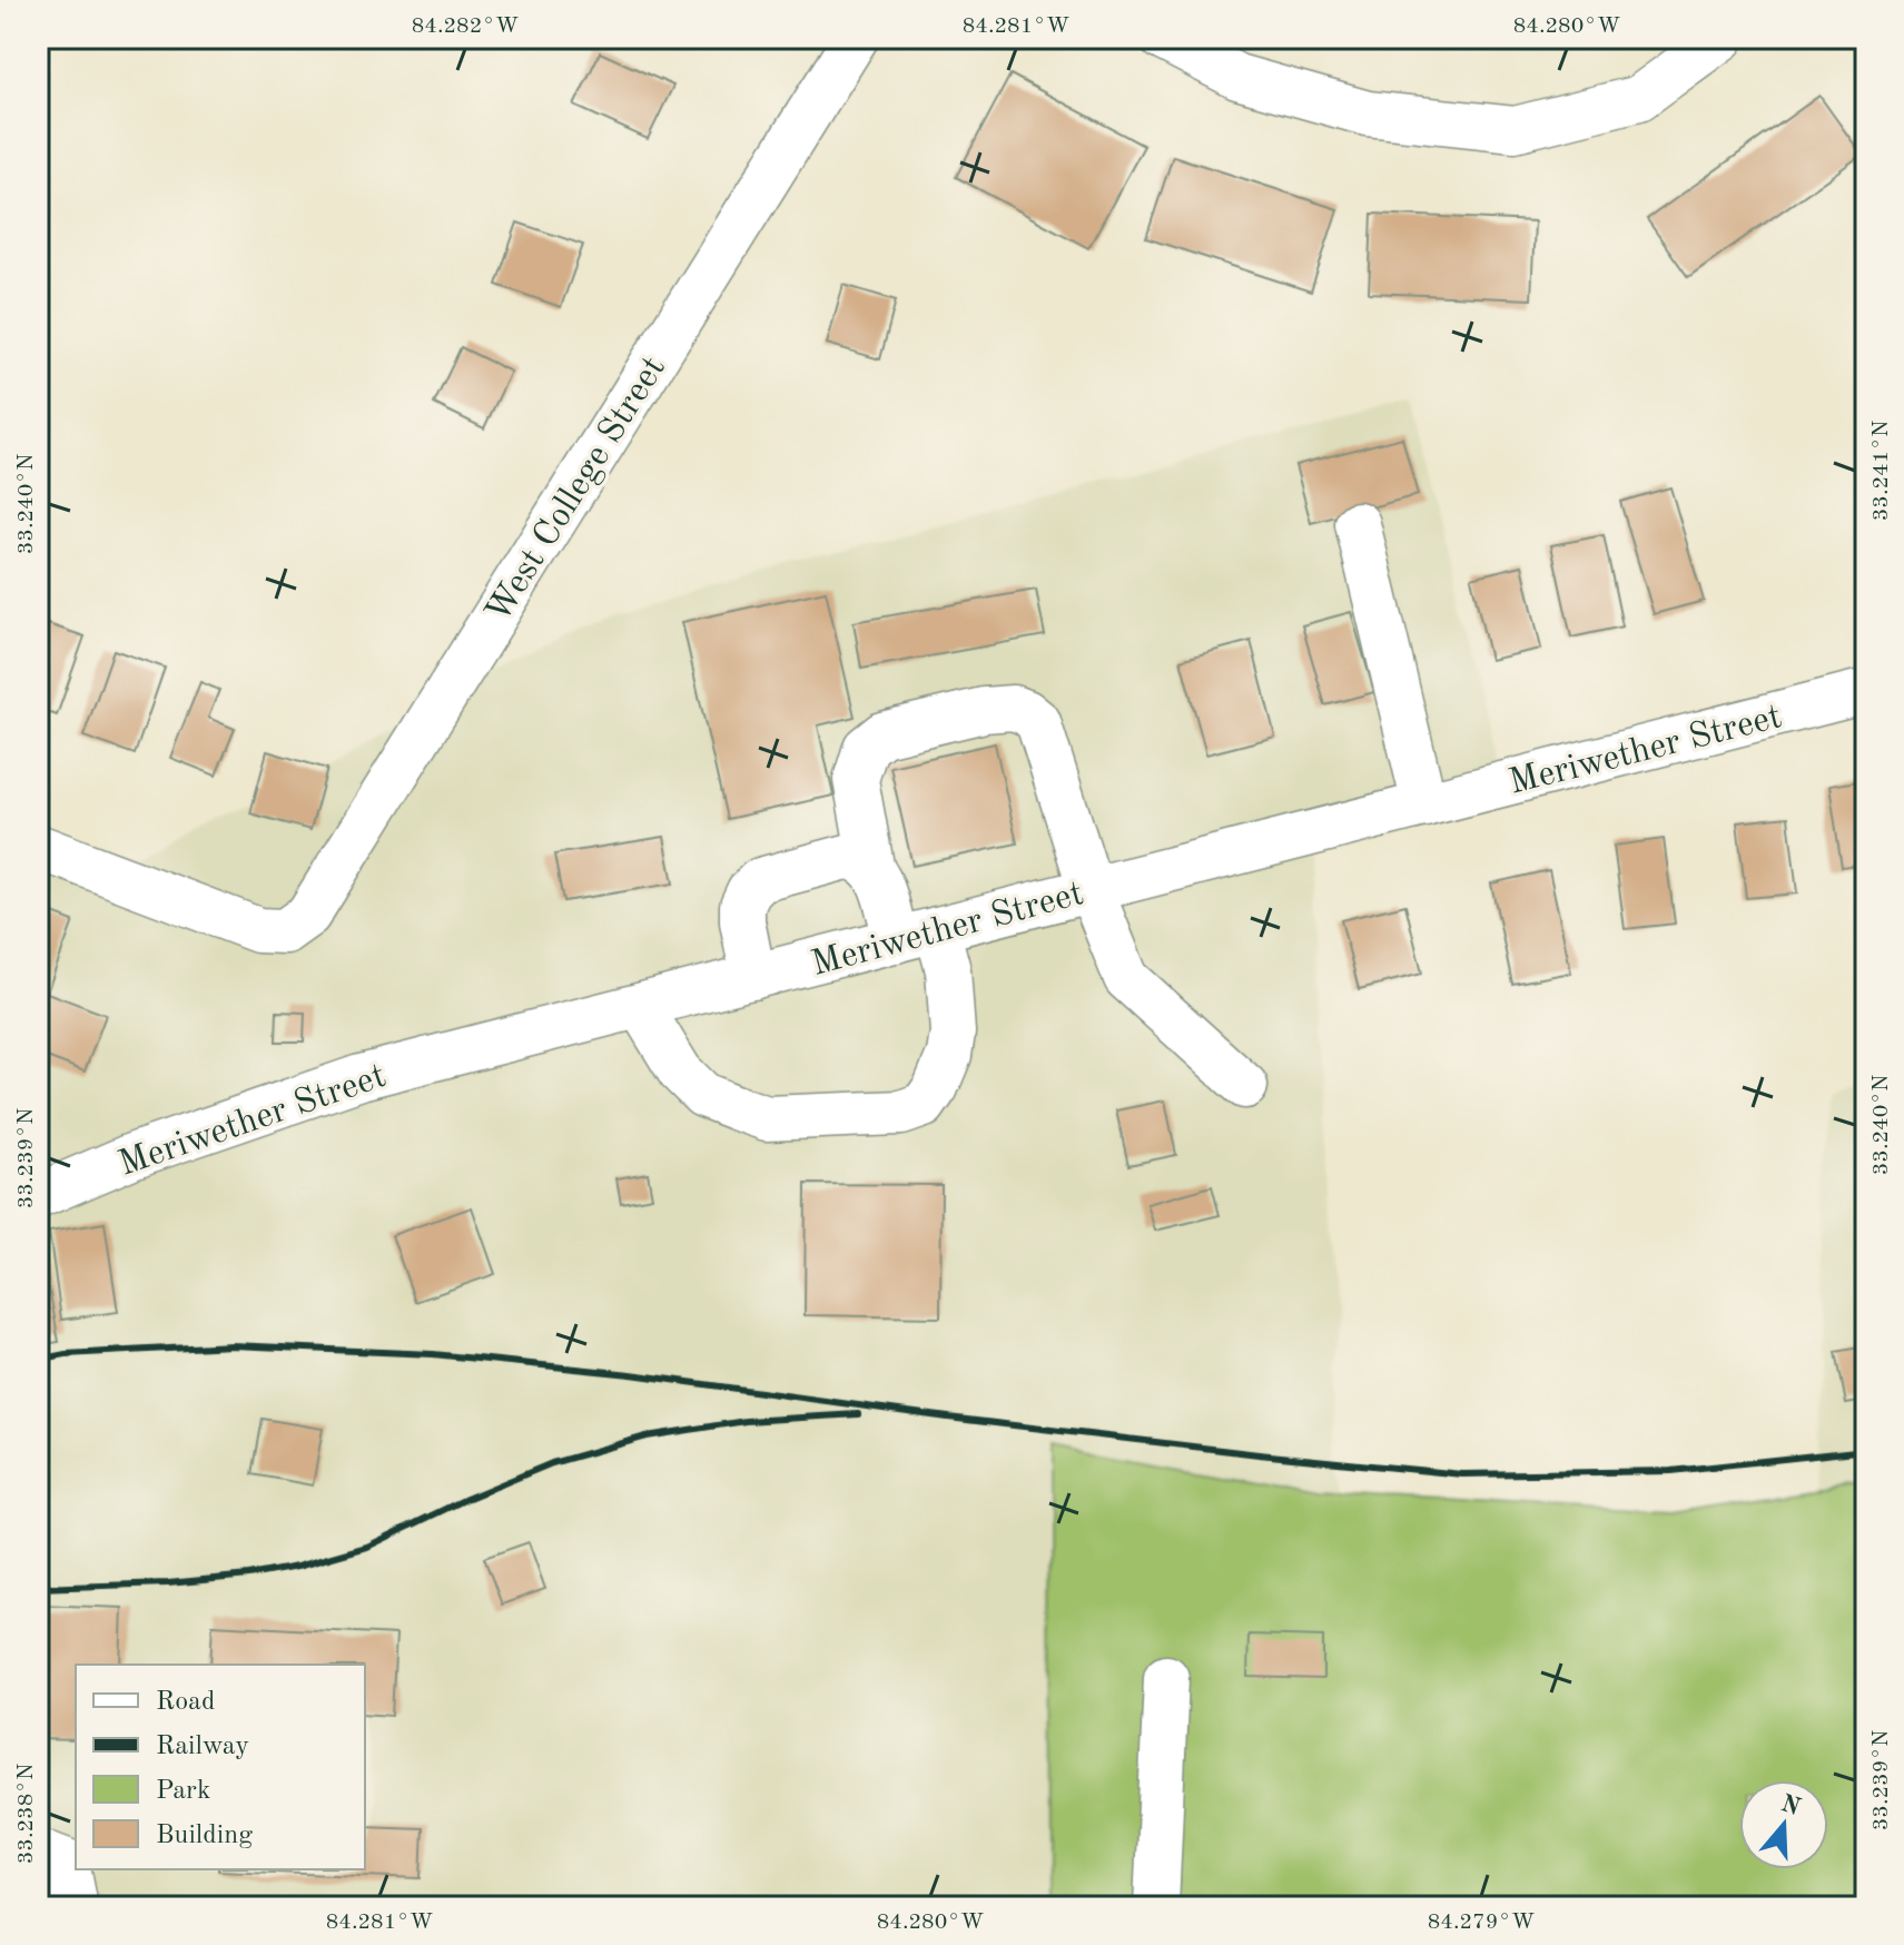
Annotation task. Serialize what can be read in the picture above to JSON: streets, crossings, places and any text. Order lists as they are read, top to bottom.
{
  "streets": {
    "street": ["West College Street", "Meriwether Street"]
  },
  "legend": [
    "Road",
    "Railway",
    "Park",
    "Building"
  ],
  "north": "top",
  "coordinates": [
    "84.282°W",
    "84.281°W",
    "84.280°W",
    "33.241°N",
    "33.240°N",
    "33.239°N",
    "33.238°N",
    "84.279°W"
  ]
}
